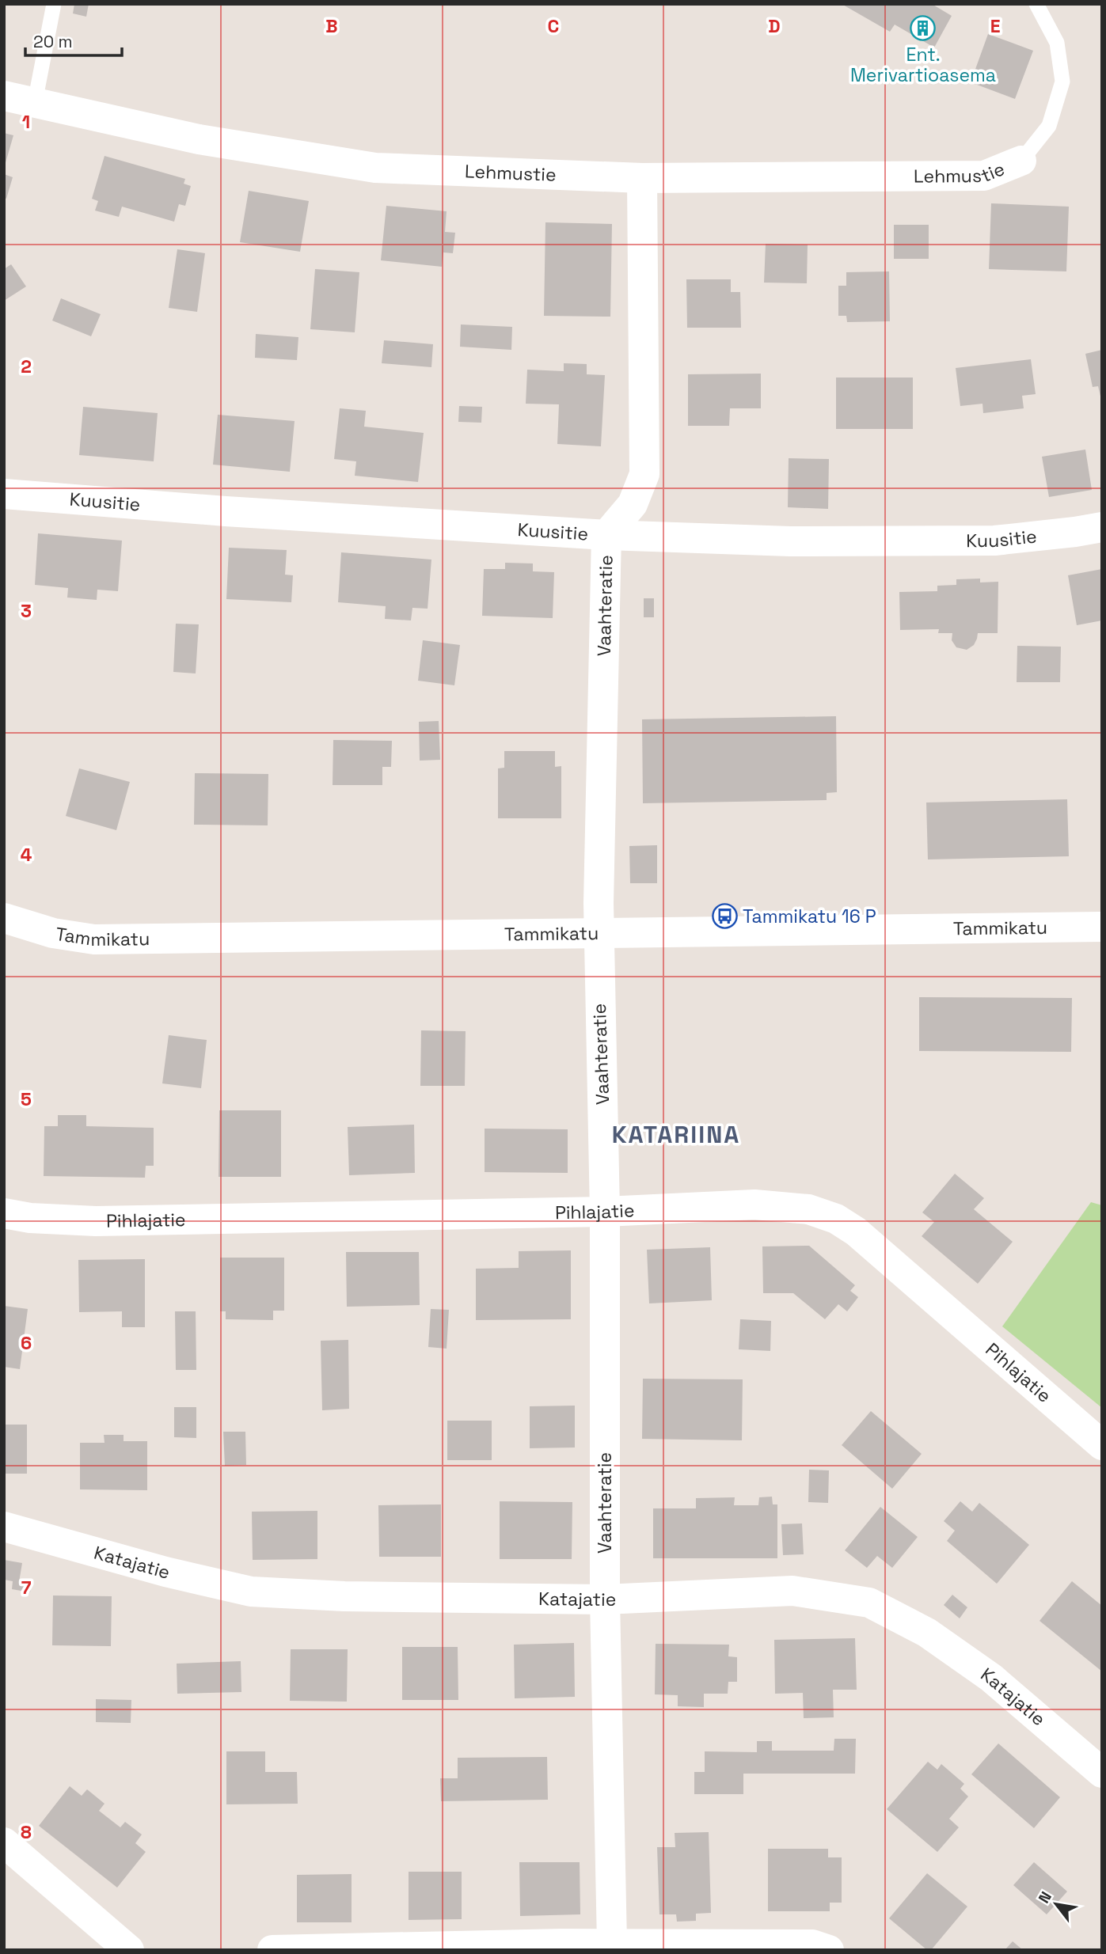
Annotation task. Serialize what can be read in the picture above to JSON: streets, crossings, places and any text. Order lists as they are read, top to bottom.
{
  "streets": {
    "street": [
      "Lehmustie",
      "Kuusitie",
      "Vaahteratie",
      "Tammikatu",
      "Pihlajatie",
      "Katajatie"
    ]
  },
  "crossings": [
    ["Lehmustie", "Vaahteratie"],
    ["Kuusitie", "Vaahteratie"],
    ["Vaahteratie", "Tammikatu"],
    ["Vaahteratie", "Pihlajatie"],
    ["Vaahteratie", "Katajatie"]
  ],
  "districts": ["KATARIINA"],
  "places": {
    "building": ["Ent. Merivartioasema"],
    "bus stop": ["Tammikatu 16 P"]
  },
  "scale_bar": "20 m",
  "north": "top left",
  "grid": {
    "columns": [
      "B",
      "C",
      "D",
      "E"
    ],
    "rows": [
      "1",
      "2",
      "3",
      "4",
      "5",
      "6",
      "7",
      "8"
    ]
  }
}
